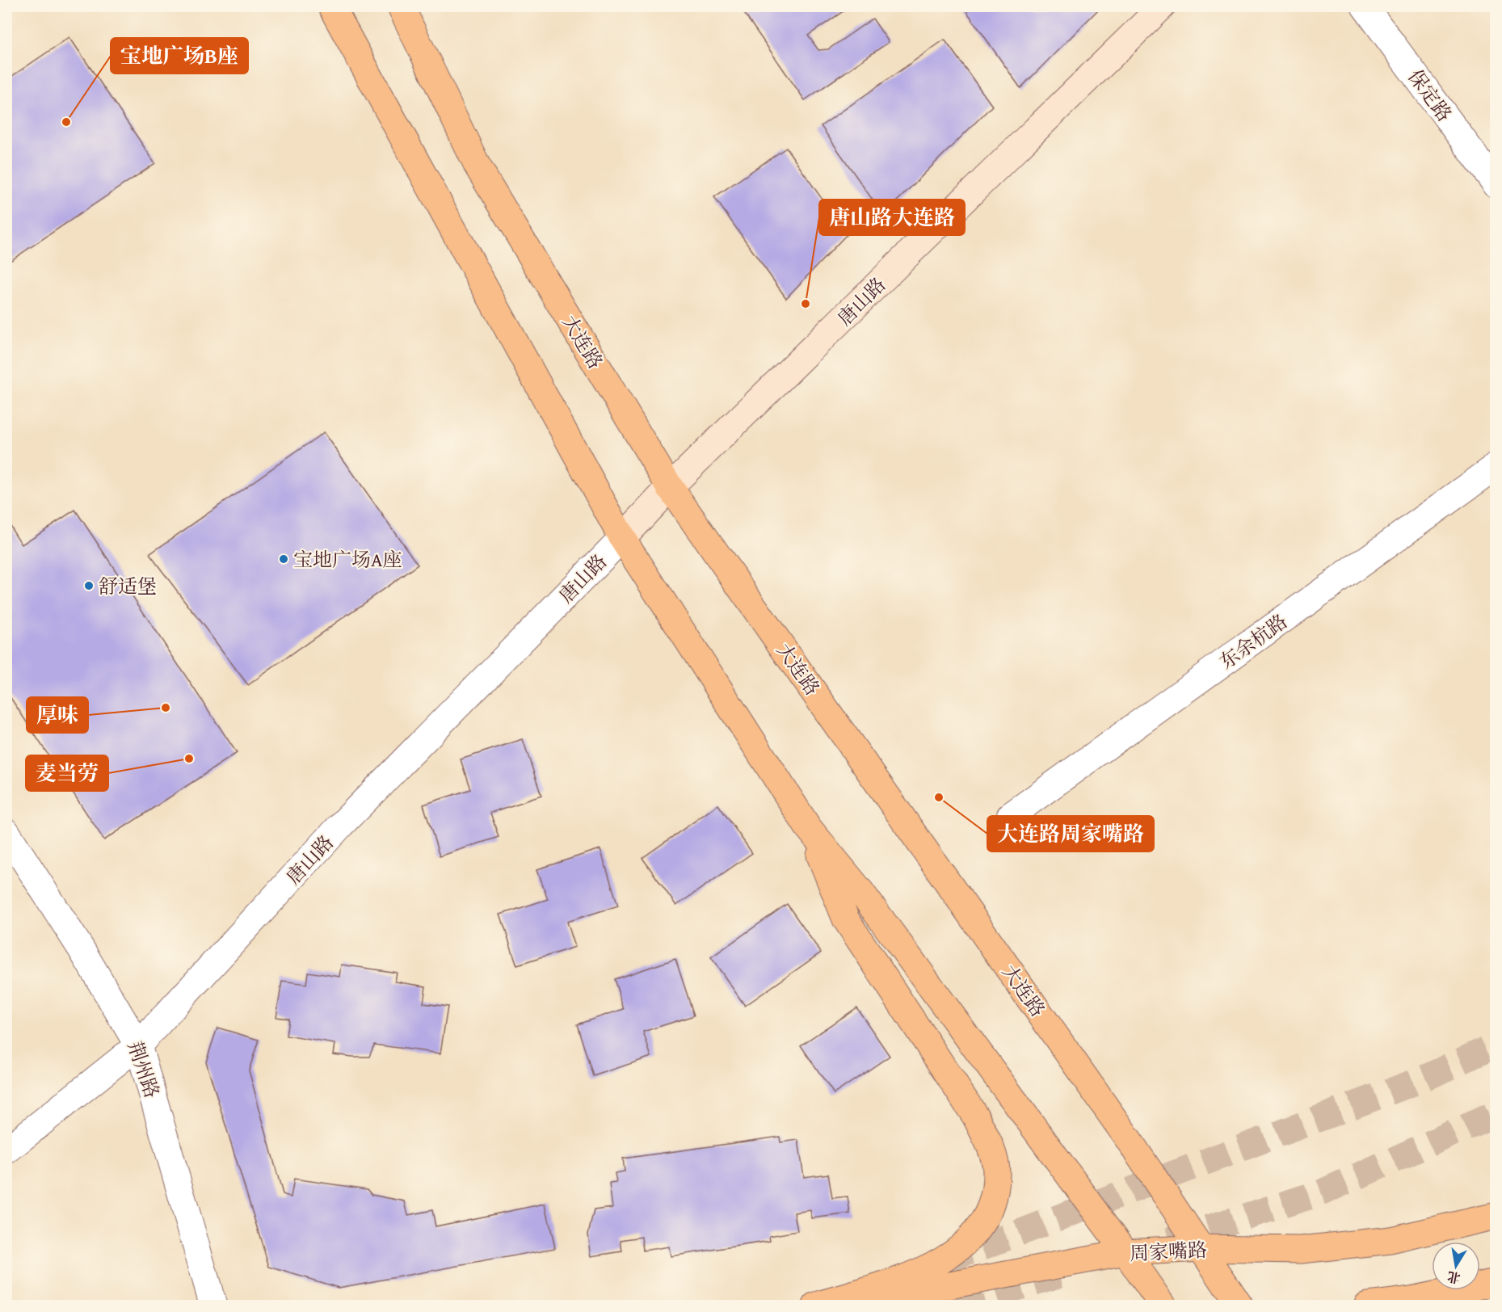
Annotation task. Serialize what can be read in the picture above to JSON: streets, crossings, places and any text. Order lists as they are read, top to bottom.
{
  "streets": {
    "main road": ["大连路", "周家嘴路"],
    "street": [
      "保定路",
      "唐山路",
      "东余杭路",
      "荆州路"
    ]
  },
  "crossings": [
    ["唐山路", "大连路"],
    ["唐山路", "荆州路"],
    ["大连路", "周家嘴路"]
  ],
  "places": [
    "宝地广场B座",
    "唐山路大连路",
    "宝地广场A座",
    "舒适堡",
    "厚味",
    "麦当劳",
    "大连路周家嘴路"
  ],
  "north": "bottom"
}
